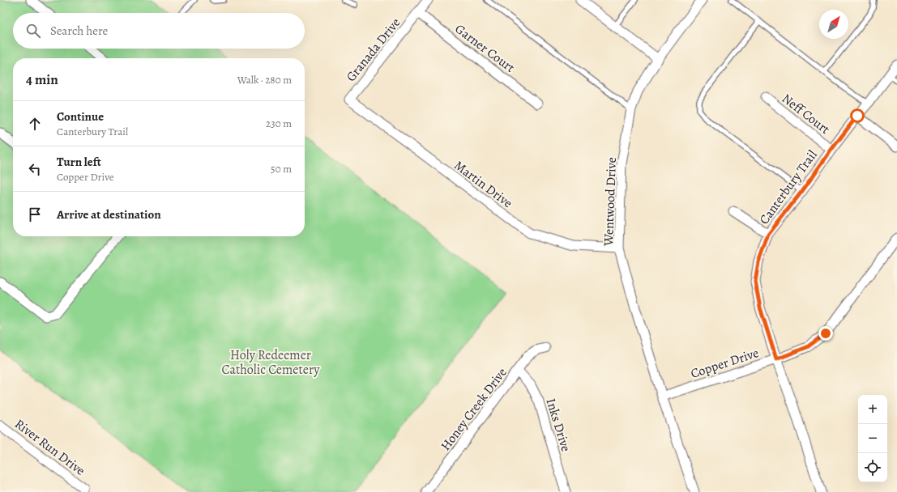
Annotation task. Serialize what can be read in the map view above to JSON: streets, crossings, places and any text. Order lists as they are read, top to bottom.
{
  "streets": {
    "street": [
      "Garner Court",
      "Granada Drive",
      "Neff Court",
      "Martin Drive",
      "Canterbury Trail",
      "Wentwood Drive",
      "Copper Drive",
      "Honey Creek Drive",
      "Inks Drive",
      "River Run Drive"
    ]
  },
  "crossings": [
    ["Garner Court", "Granada Drive"],
    ["Granada Drive", "Martin Drive"],
    ["Neff Court", "Canterbury Trail"],
    ["Martin Drive", "Wentwood Drive"],
    ["Canterbury Trail", "Copper Drive"],
    ["Wentwood Drive", "Copper Drive"],
    ["Honey Creek Drive", "Inks Drive"]
  ],
  "parks": ["Holy Redeemer Catholic Cemetery"],
  "north": "top right",
  "page": {
    "search": "Search here",
    "heading": ["4 min", "Walk · 280 m"],
    "list": [
      ["Continue", "Canterbury Trail", "230 m"],
      ["Turn left", "Copper Drive", "50 m"],
      "Arrive at destination"
    ],
    "map_buttons": ["+", "−"]
  }
}
